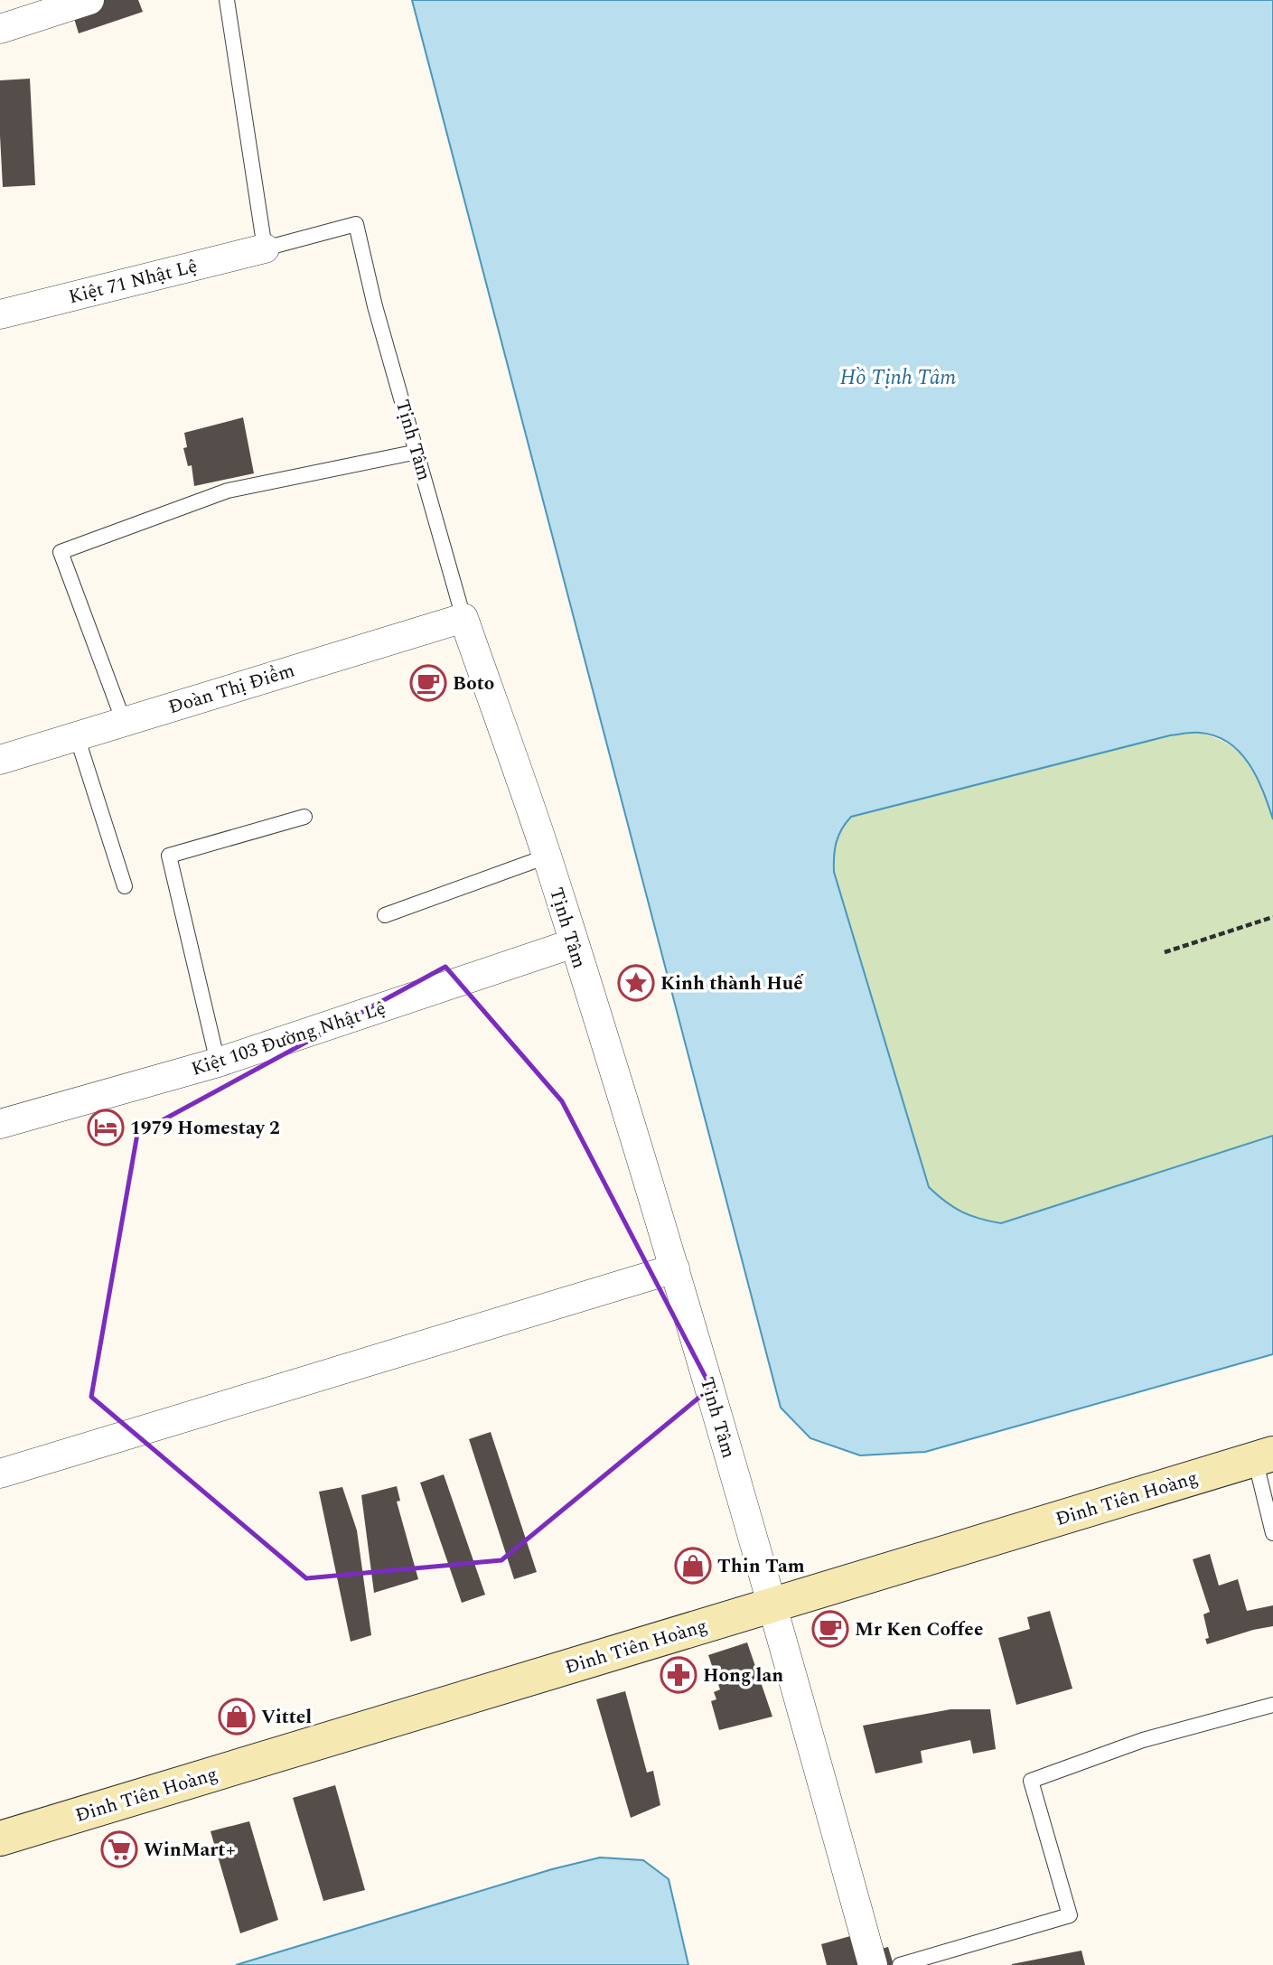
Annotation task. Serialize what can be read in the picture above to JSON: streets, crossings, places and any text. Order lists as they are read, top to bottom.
{
  "streets": {
    "main road": ["Đinh Tiên Hoàng"],
    "street": [
      "Kiệt 71 Nhật Lệ",
      "Tịnh Tâm",
      "Đoàn Thị Điểm",
      "Kiệt 103 Đường Nhật Lệ"
    ]
  },
  "crossings": [
    ["Kiệt 71 Nhật Lệ", "Tịnh Tâm"],
    ["Tịnh Tâm", "Đoàn Thị Điểm"],
    ["Tịnh Tâm", "Kiệt 103 Đường Nhật Lệ"],
    ["Tịnh Tâm", "Đinh Tiên Hoàng"]
  ],
  "water": ["Hồ Tịnh Tâm"],
  "places": {
    "cafe": ["Boto", "Mr Ken Coffee"],
    "place": ["Kinh thành Huế"],
    "hotel": ["1979 Homestay 2"],
    "shop": ["Thin Tam", "Vittel"],
    "pharmacy": ["Hong lan"],
    "supermarket": ["WinMart+"]
  }
}
